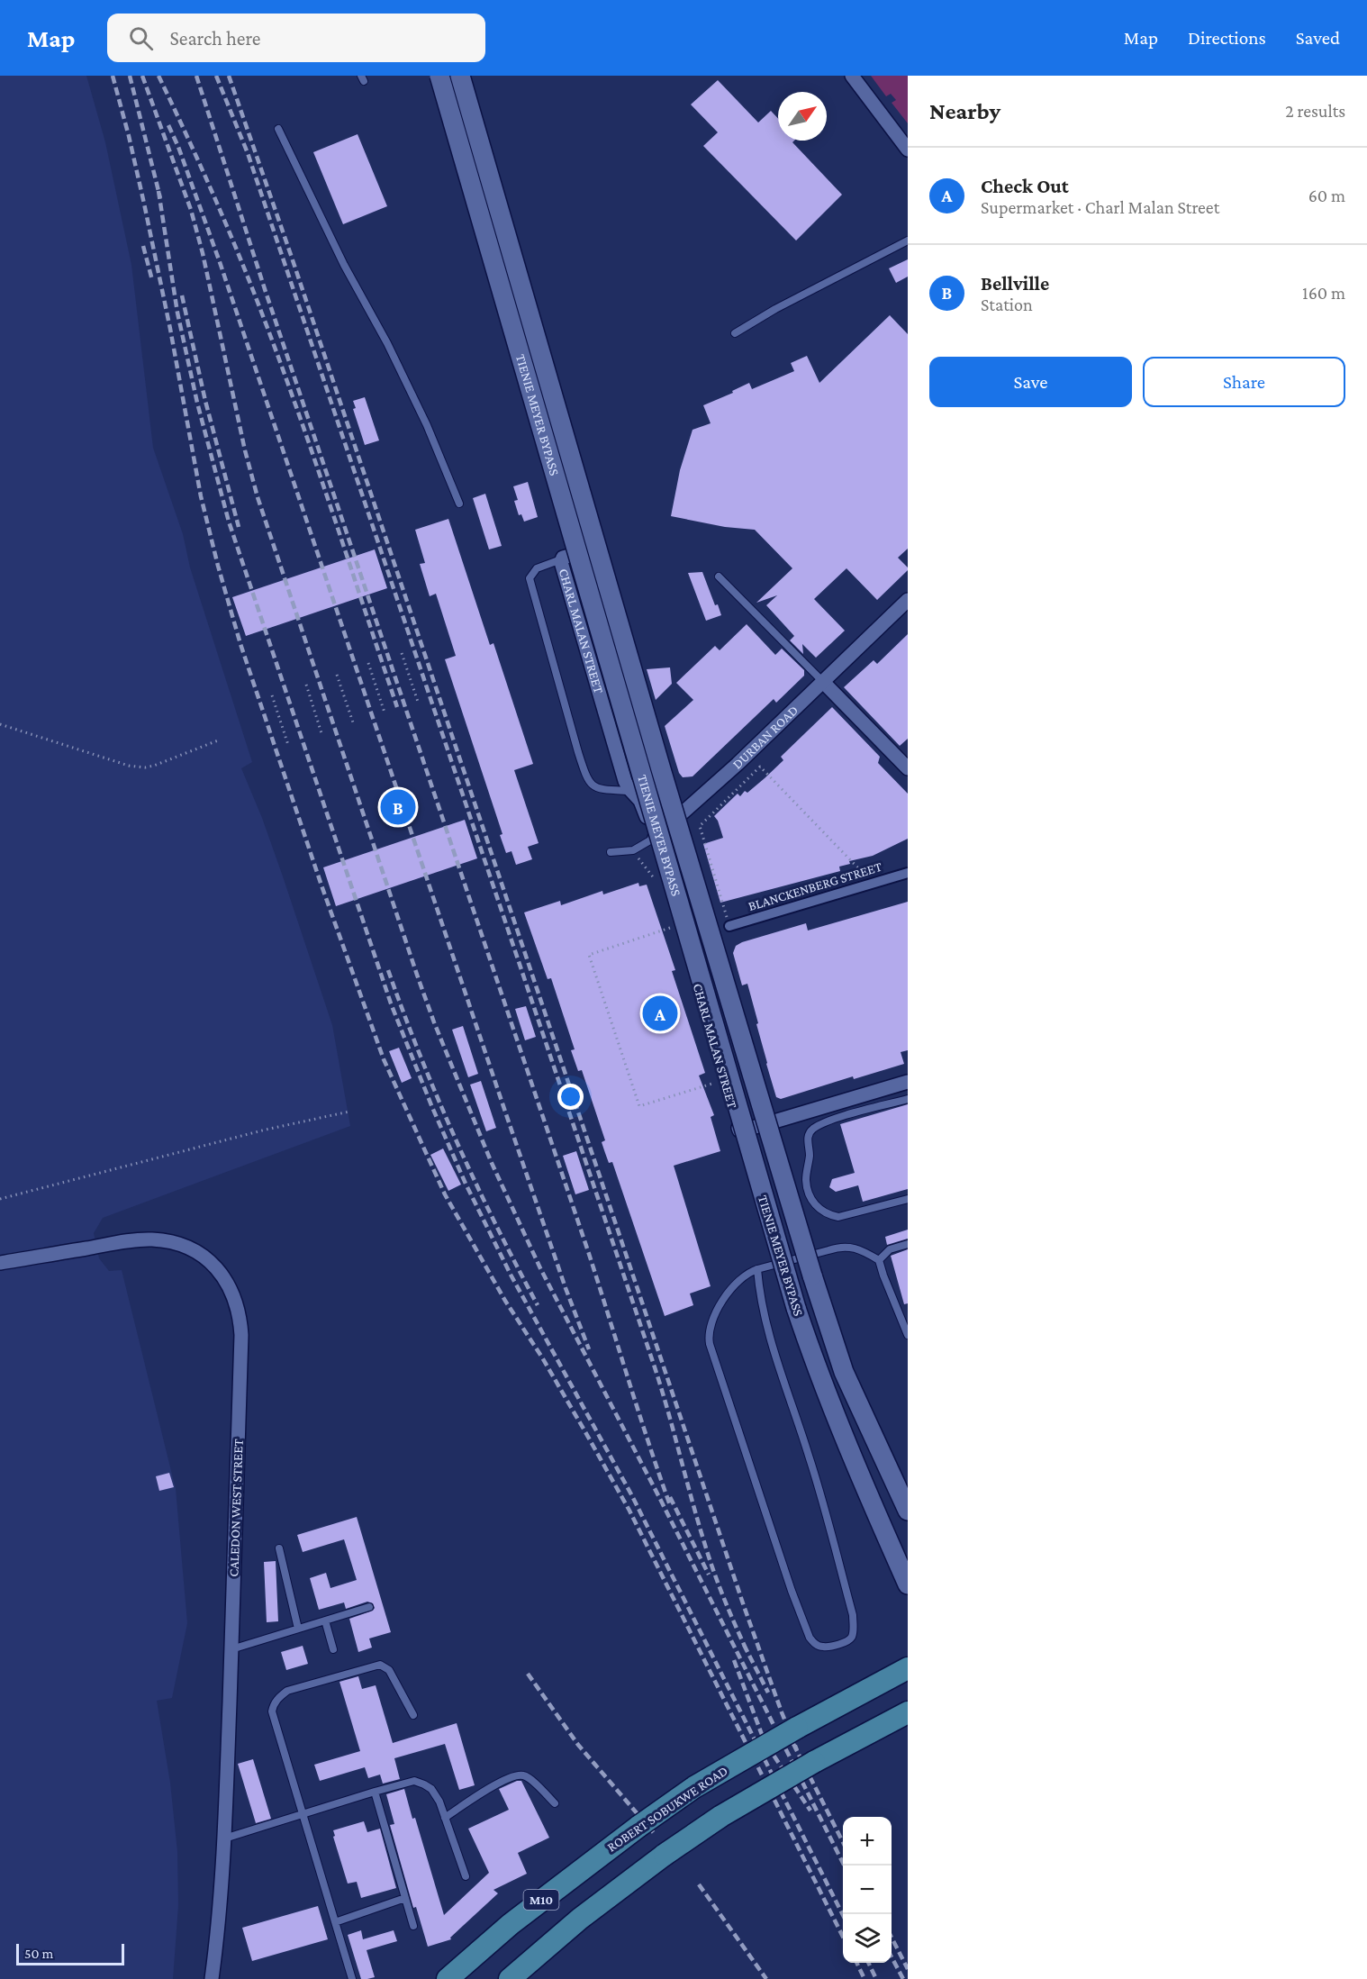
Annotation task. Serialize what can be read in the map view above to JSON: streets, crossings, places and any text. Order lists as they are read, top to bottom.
{
  "streets": {
    "main road": ["TIENIE MEYER BYPASS", "ROBERT SOBUKWE ROAD", "M10"],
    "street": [
      "CHARL MALAN STREET",
      "DURBAN ROAD",
      "BLANCKENBERG STREET",
      "CALEDON WEST STREET"
    ]
  },
  "crossings": [
    ["CHARL MALAN STREET", "DURBAN ROAD"]
  ],
  "scale_bar": "50 m",
  "north": "top right",
  "page": {
    "header": "Map",
    "search": "Search here",
    "nav": ["Map", "Directions", "Saved"],
    "heading": ["Nearby", "2 results"],
    "list": [
      {
        "mark": "A",
        "name": "Check Out",
        "note": "Supermarket · Charl Malan Street",
        "value": "60 m"
      },
      {
        "mark": "B",
        "name": "Bellville",
        "note": "Station",
        "value": "160 m"
      }
    ],
    "buttons": ["Save", "Share"],
    "pins": ["B", "A"],
    "map_buttons": ["+", "−"],
    "scale": "50 m"
  }
}
